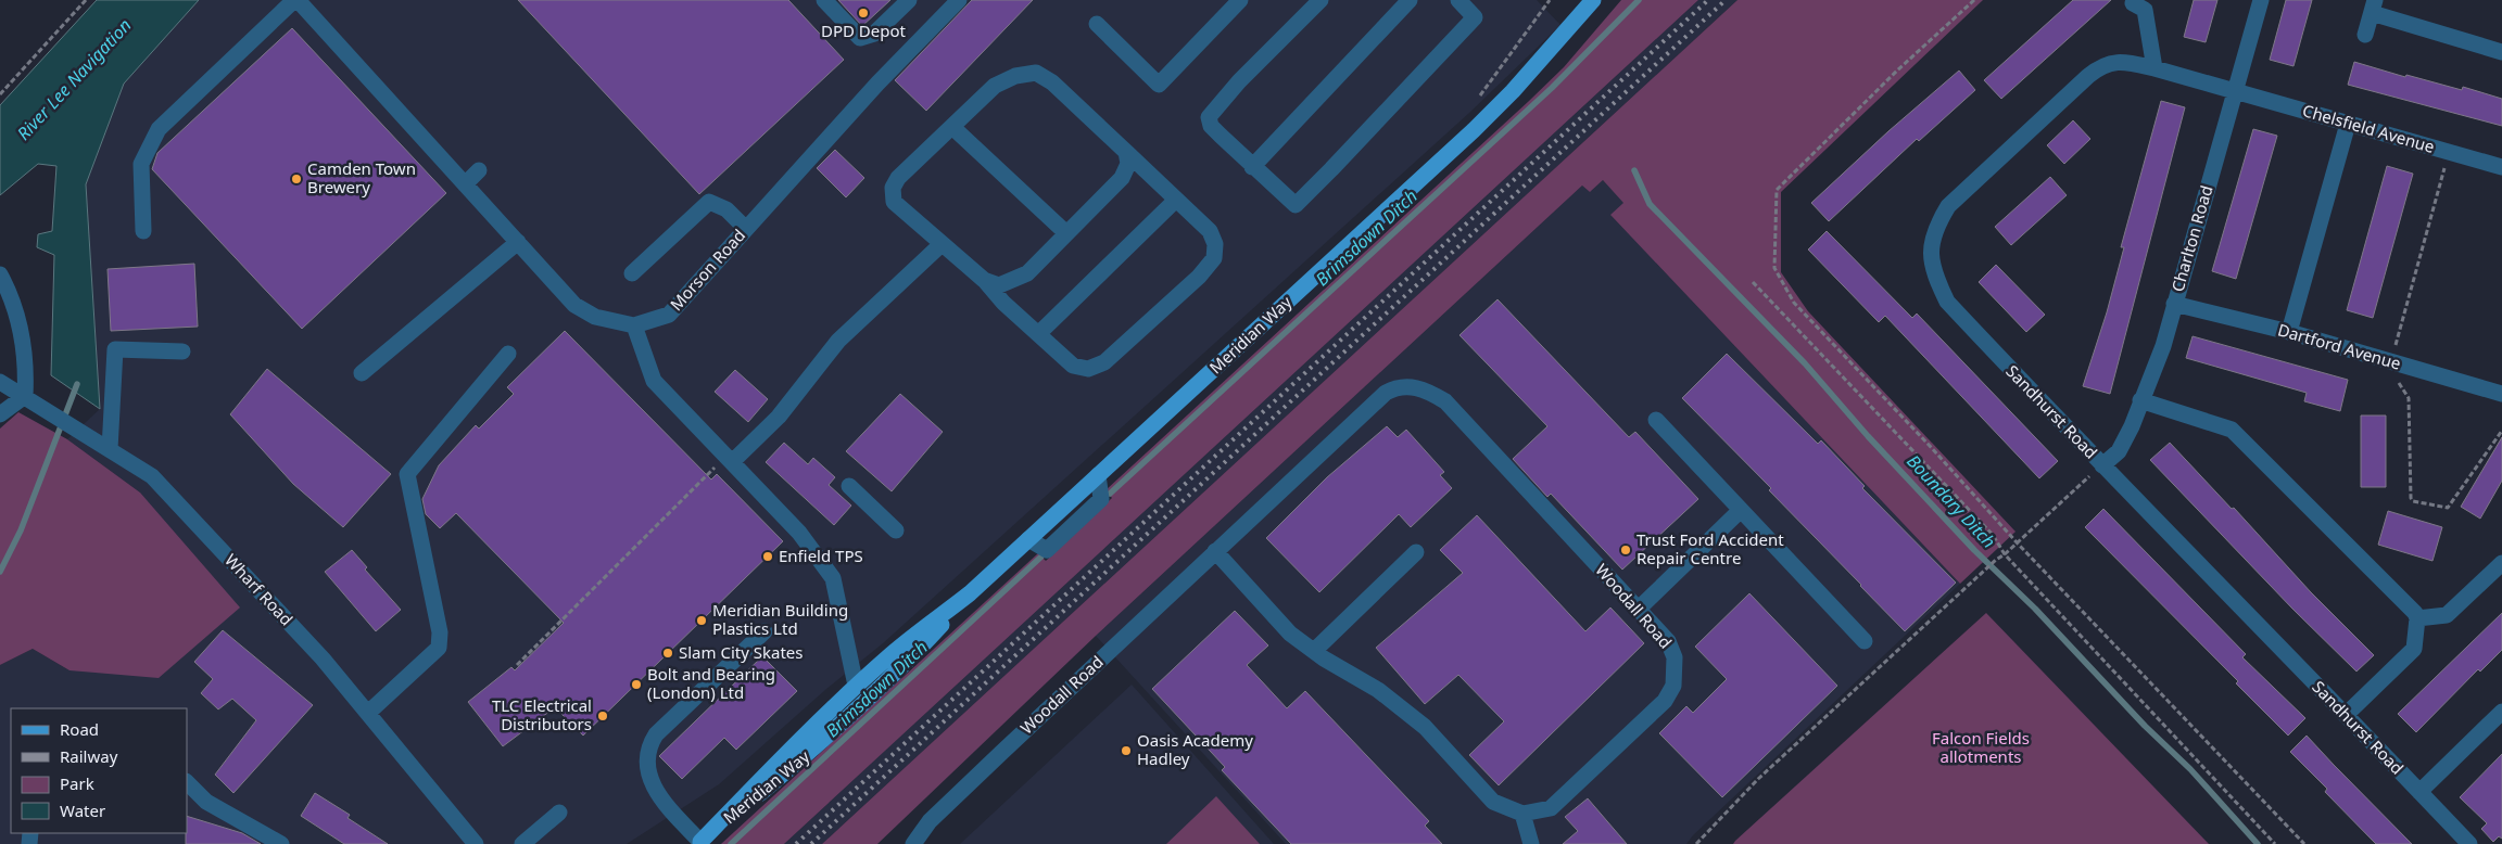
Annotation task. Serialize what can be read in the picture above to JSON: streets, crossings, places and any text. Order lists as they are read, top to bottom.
{
  "streets": {
    "main road": ["Meridian Way"],
    "street": [
      "Chelsfield Avenue",
      "Charlton Road",
      "Morson Road",
      "Dartford Avenue",
      "Sandhurst Road",
      "Wharf Road",
      "Woodall Road"
    ]
  },
  "crossings": [
    ["Chelsfield Avenue", "Charlton Road"],
    ["Chelsfield Avenue", "Sandhurst Road"],
    ["Charlton Road", "Dartford Avenue"],
    ["Charlton Road", "Sandhurst Road"]
  ],
  "water": ["River Lee Navigation", "Brimsdown Ditch", "Boundary Ditch"],
  "parks": ["Falcon Fields allotments"],
  "places": [
    "DPD Depot",
    "Camden Town Brewery",
    "Trust Ford Accident Repair Centre",
    "Enfield TPS",
    "Meridian Building Plastics Ltd",
    "Slam City Skates",
    "Bolt and Bearing (London) Ltd",
    "TLC Electrical Distributors",
    "Oasis Academy Hadley"
  ],
  "legend": [
    "Road",
    "Railway",
    "Park",
    "Water"
  ]
}
